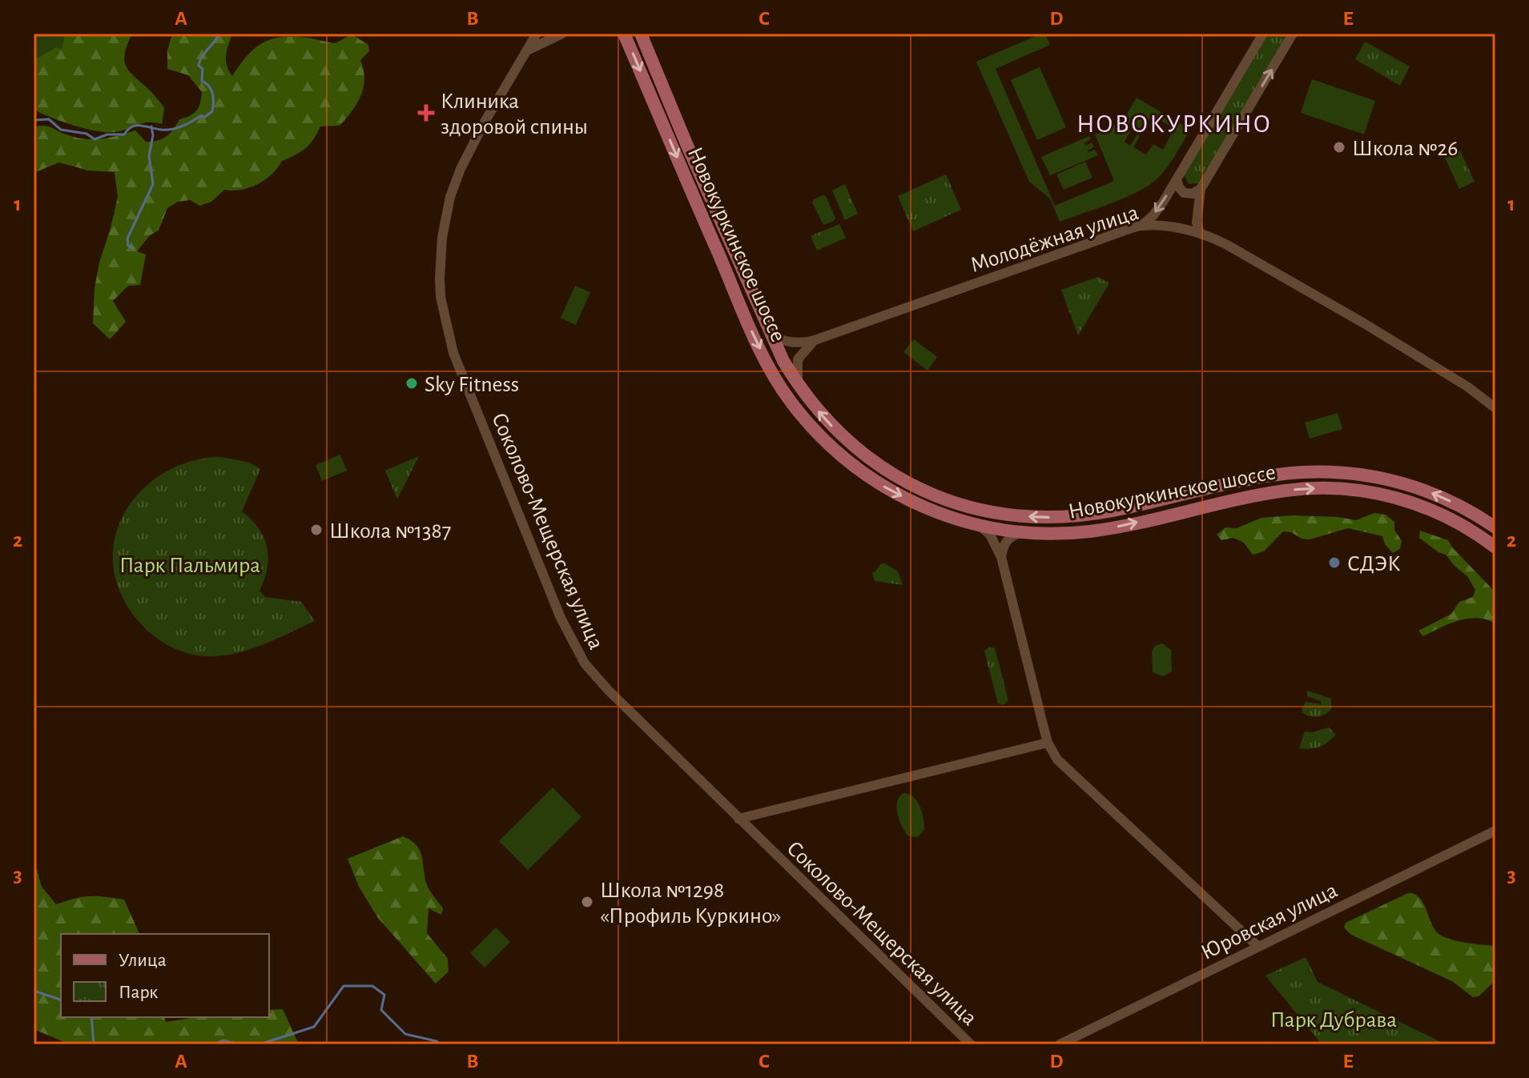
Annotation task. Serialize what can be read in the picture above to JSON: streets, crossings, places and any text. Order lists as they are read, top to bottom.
{
  "streets": {
    "main road": ["Новокуркинское шоссе"],
    "street": ["Молодёжная улица", "Соколово-Мещерская улица", "Юровская улица"]
  },
  "crossings": [
    ["Молодёжная улица", "Новокуркинское шоссе"]
  ],
  "districts": ["НОВОКУРКИНО"],
  "parks": ["Парк Пальмира", "Парк Дубрава"],
  "places": {
    "health": ["Клиника здоровой спины"],
    "other": [
      "Школа №26",
      "Sky Fitness",
      "Школа №1387",
      "СДЭК",
      "Школа №1298 «Профиль Куркино»"
    ]
  },
  "legend": ["Улица", "Парк"],
  "grid": {
    "columns": [
      "A",
      "B",
      "C",
      "D",
      "E"
    ],
    "rows": ["1", "2", "3"]
  }
}
